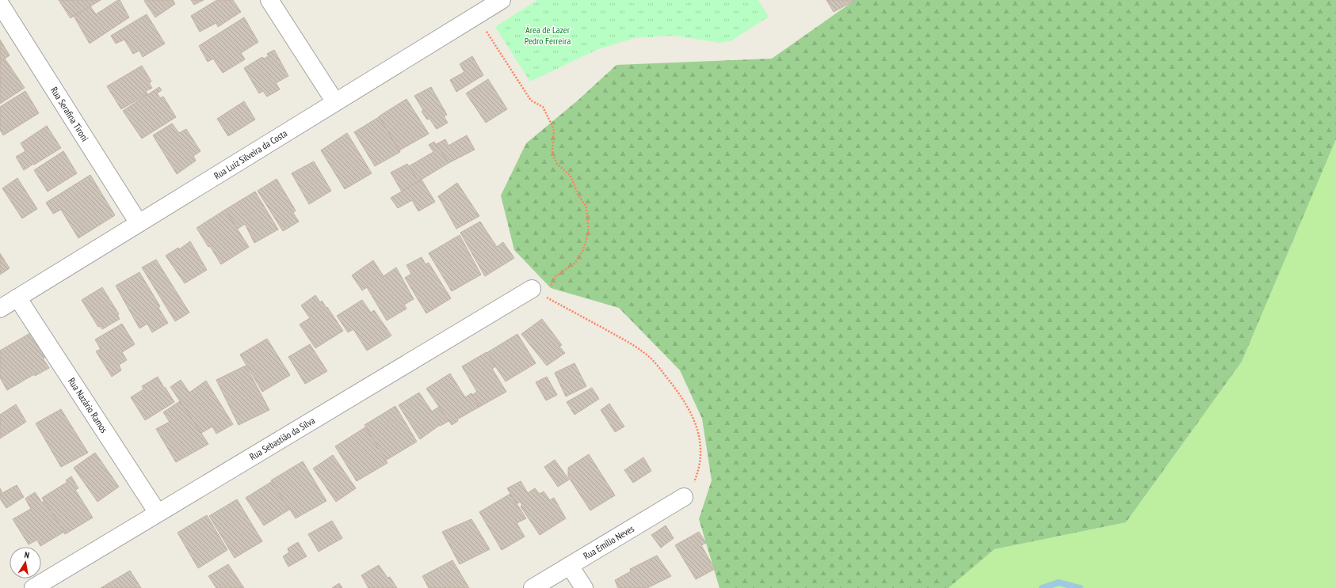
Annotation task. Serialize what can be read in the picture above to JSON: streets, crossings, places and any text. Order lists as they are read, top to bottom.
{
  "streets": {
    "street": [
      "Rua Serafina Tironi",
      "Rua Luiz Silveira da Costa",
      "Rua Nazário Ramos",
      "Rua Sebastião da Silva",
      "Rua Emílio Neves"
    ]
  },
  "crossings": [
    ["Rua Serafina Tironi", "Rua Luiz Silveira da Costa"],
    ["Rua Luiz Silveira da Costa", "Rua Nazário Ramos"],
    ["Rua Nazário Ramos", "Rua Sebastião da Silva"]
  ],
  "parks": ["Área de Lazer Pedro Ferreira"],
  "north": "top"
}
